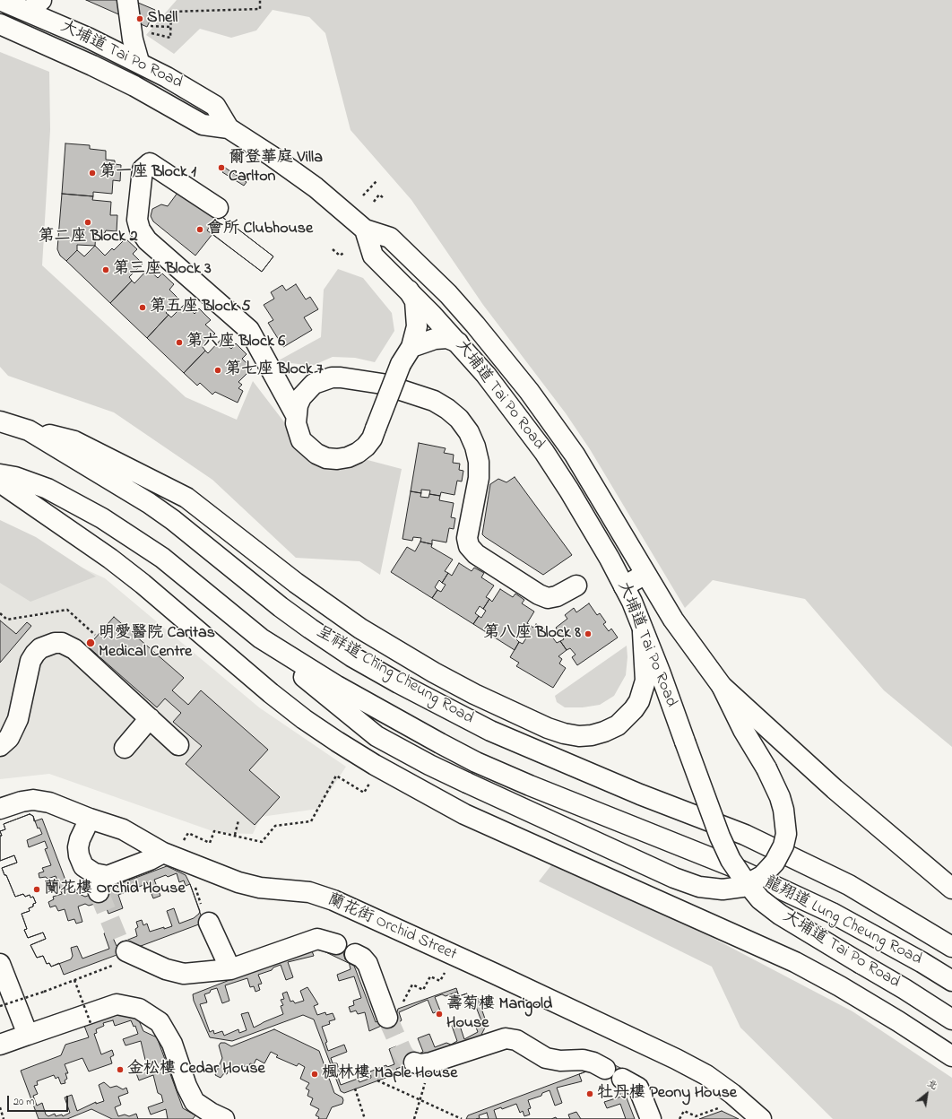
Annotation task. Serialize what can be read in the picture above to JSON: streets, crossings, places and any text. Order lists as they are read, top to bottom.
{
  "streets": {
    "main road": [
      "大埔道 Tai Po Road",
      "呈祥道 Ching Cheung Road",
      "龍翔道 Lung Cheung Road",
      "蘭花街 Orchid Street"
    ]
  },
  "crossings": [
    ["呈祥道 Ching Cheung Road", "龍翔道 Lung Cheung Road"]
  ],
  "places": [
    "Shell",
    "爾登華庭 Villa Carlton",
    "第一座 Block 1",
    "第二座 Block 2",
    "會所 Clubhouse",
    "第三座 Block 3",
    "第五座 Block 5",
    "第六座 Block 6",
    "第七座 Block 7",
    "第八座 Block 8",
    "明愛醫院 Caritas Medical Centre",
    "蘭花樓 Orchid House",
    "壽菊樓 Marigold House",
    "金松樓 Cedar House",
    "楓林樓 Maple House",
    "牡丹樓 Peony House"
  ],
  "scale_bar": "20 m",
  "north": "top right"
}
